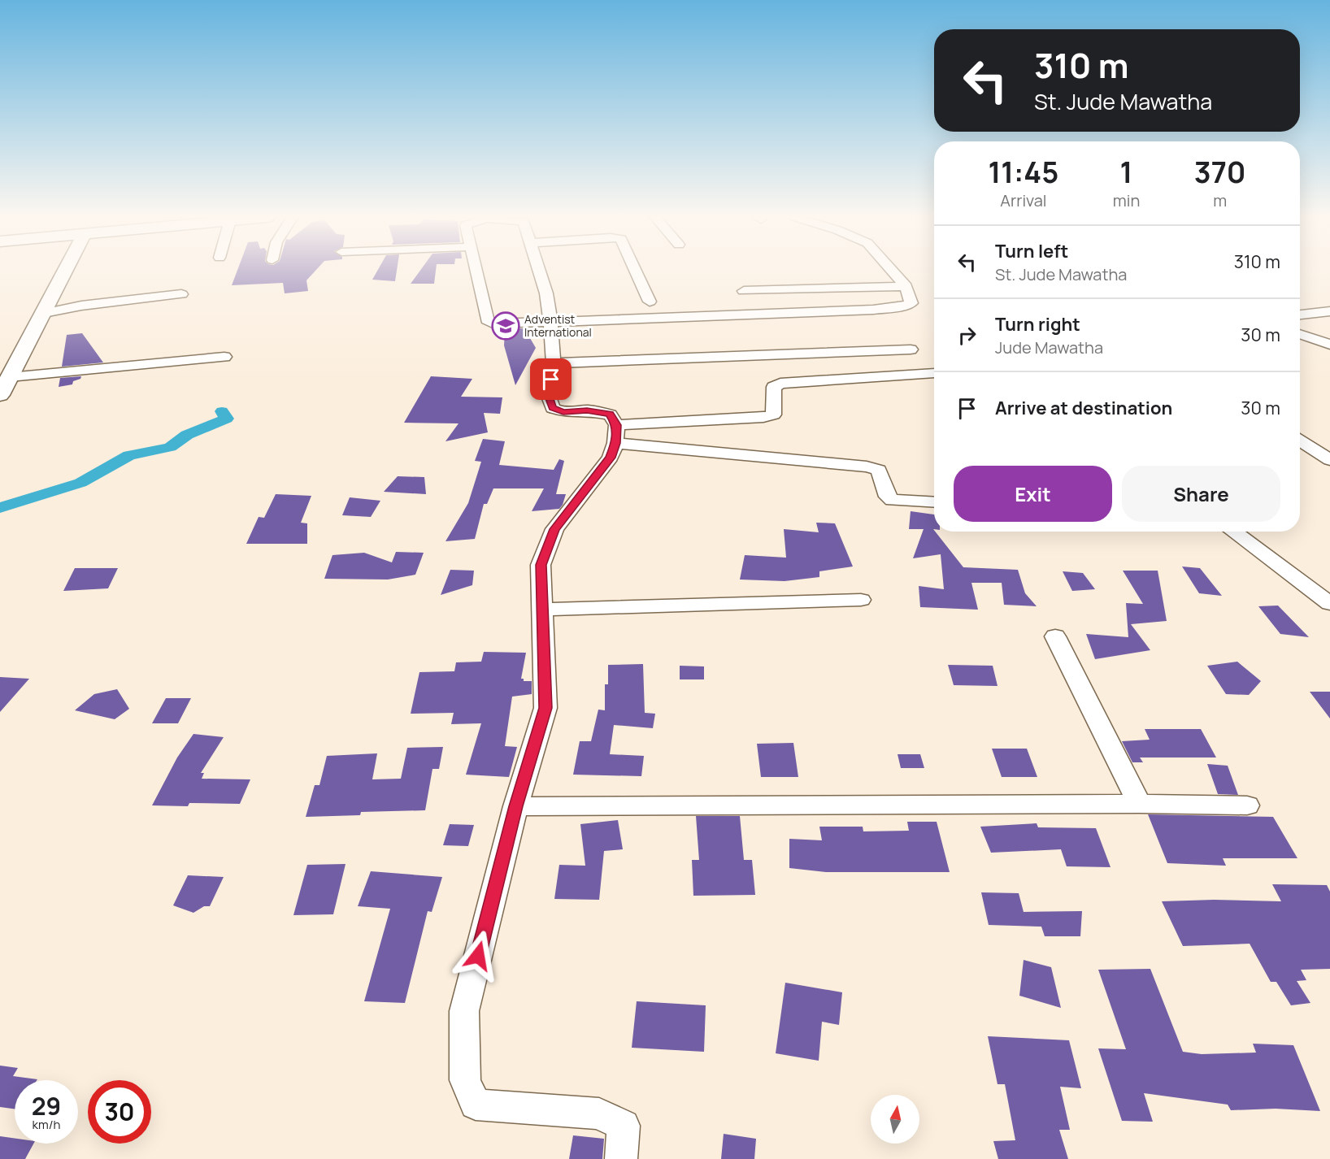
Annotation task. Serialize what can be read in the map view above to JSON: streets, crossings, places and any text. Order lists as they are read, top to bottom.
{
  "places": {
    "school or university": ["Adventist International"]
  },
  "north": "top",
  "page": {
    "turn": ["310 m", "St. Jude Mawatha"],
    "eta": [
      "11:45",
      "Arrival",
      "1",
      "min",
      "370",
      "m"
    ],
    "list": [
      {
        "name": "Turn left",
        "note": "St. Jude Mawatha",
        "value": "310 m"
      },
      {
        "name": "Turn right",
        "note": "Jude Mawatha",
        "value": "30 m"
      },
      {
        "name": "Arrive at destination",
        "value": "30 m"
      }
    ],
    "buttons": ["Exit", "Share"],
    "speed": "29 km/h",
    "limit": "30"
  }
}
